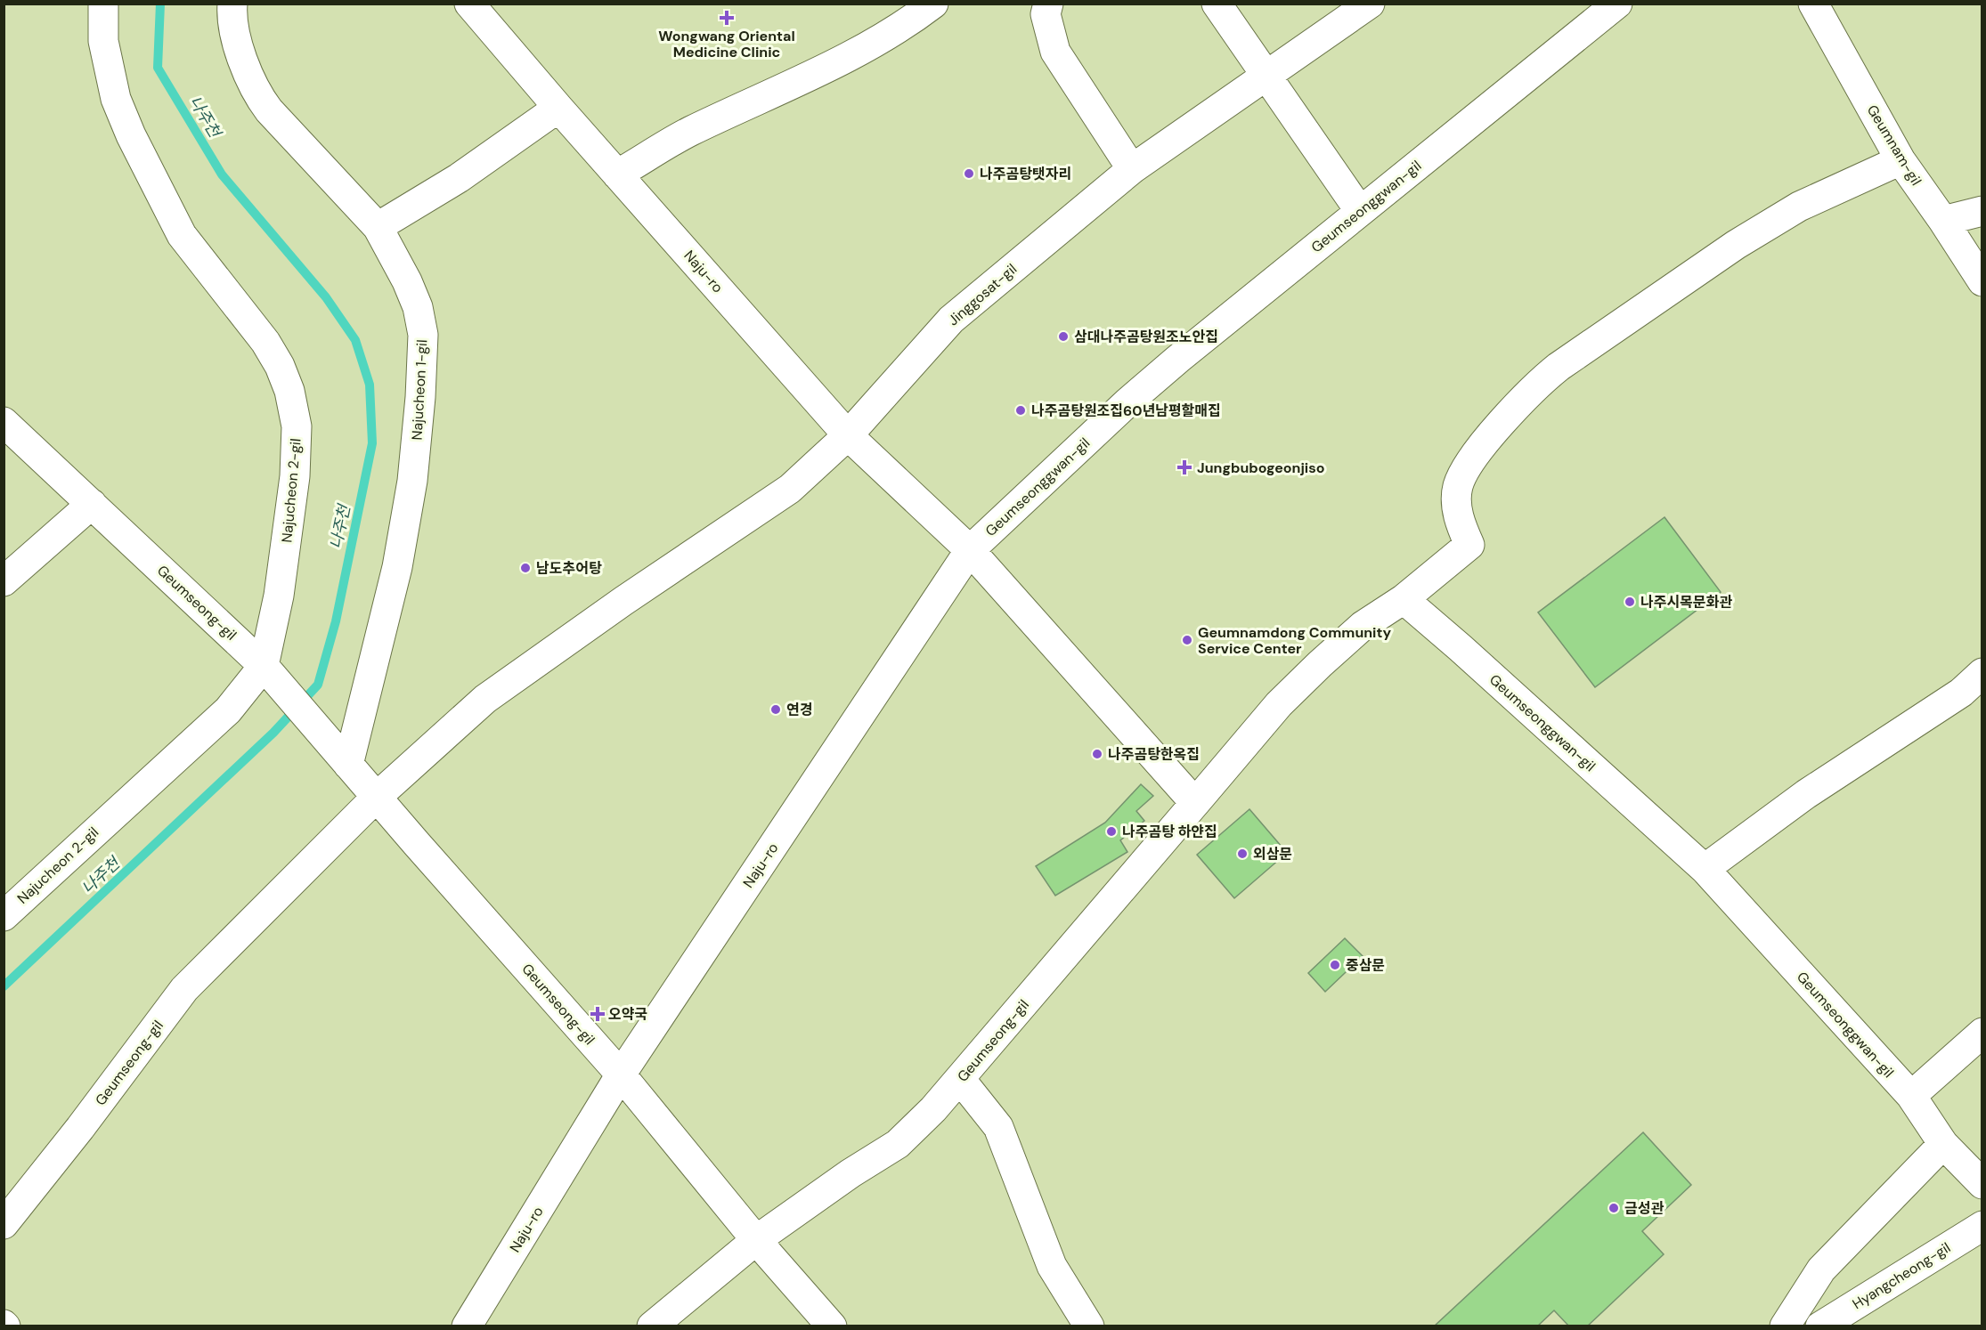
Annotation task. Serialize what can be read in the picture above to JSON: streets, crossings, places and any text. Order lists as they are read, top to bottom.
{
  "streets": {
    "street": [
      "Geumnam-gil",
      "Geumseonggwan-gil",
      "Naju-ro",
      "Jinggosat-gil",
      "Najucheon 1-gil",
      "Najucheon 2-gil",
      "Geumseong-gil",
      "Hyangcheong-gil"
    ]
  },
  "crossings": [
    ["Geumseonggwan-gil", "Naju-ro"],
    ["Naju-ro", "Jinggosat-gil"],
    ["Naju-ro", "Geumseong-gil"],
    ["Najucheon 1-gil", "Geumseong-gil"],
    ["Najucheon 2-gil", "Geumseong-gil"]
  ],
  "water": ["나주천"],
  "places": {
    "health": ["Wongwang Oriental Medicine Clinic", "Jungbubogeonjiso", "오약국"],
    "other": [
      "나주곰탕탯자리",
      "삼대나주곰탕원조노안집",
      "나주곰탕원조집60년남평할매집",
      "남도추어탕",
      "나주시목문화관",
      "Geumnamdong Community Service Center",
      "연경",
      "나주곰탕한옥집",
      "나주곰탕 하얀집",
      "외삼문",
      "중삼문",
      "금성관"
    ]
  }
}
